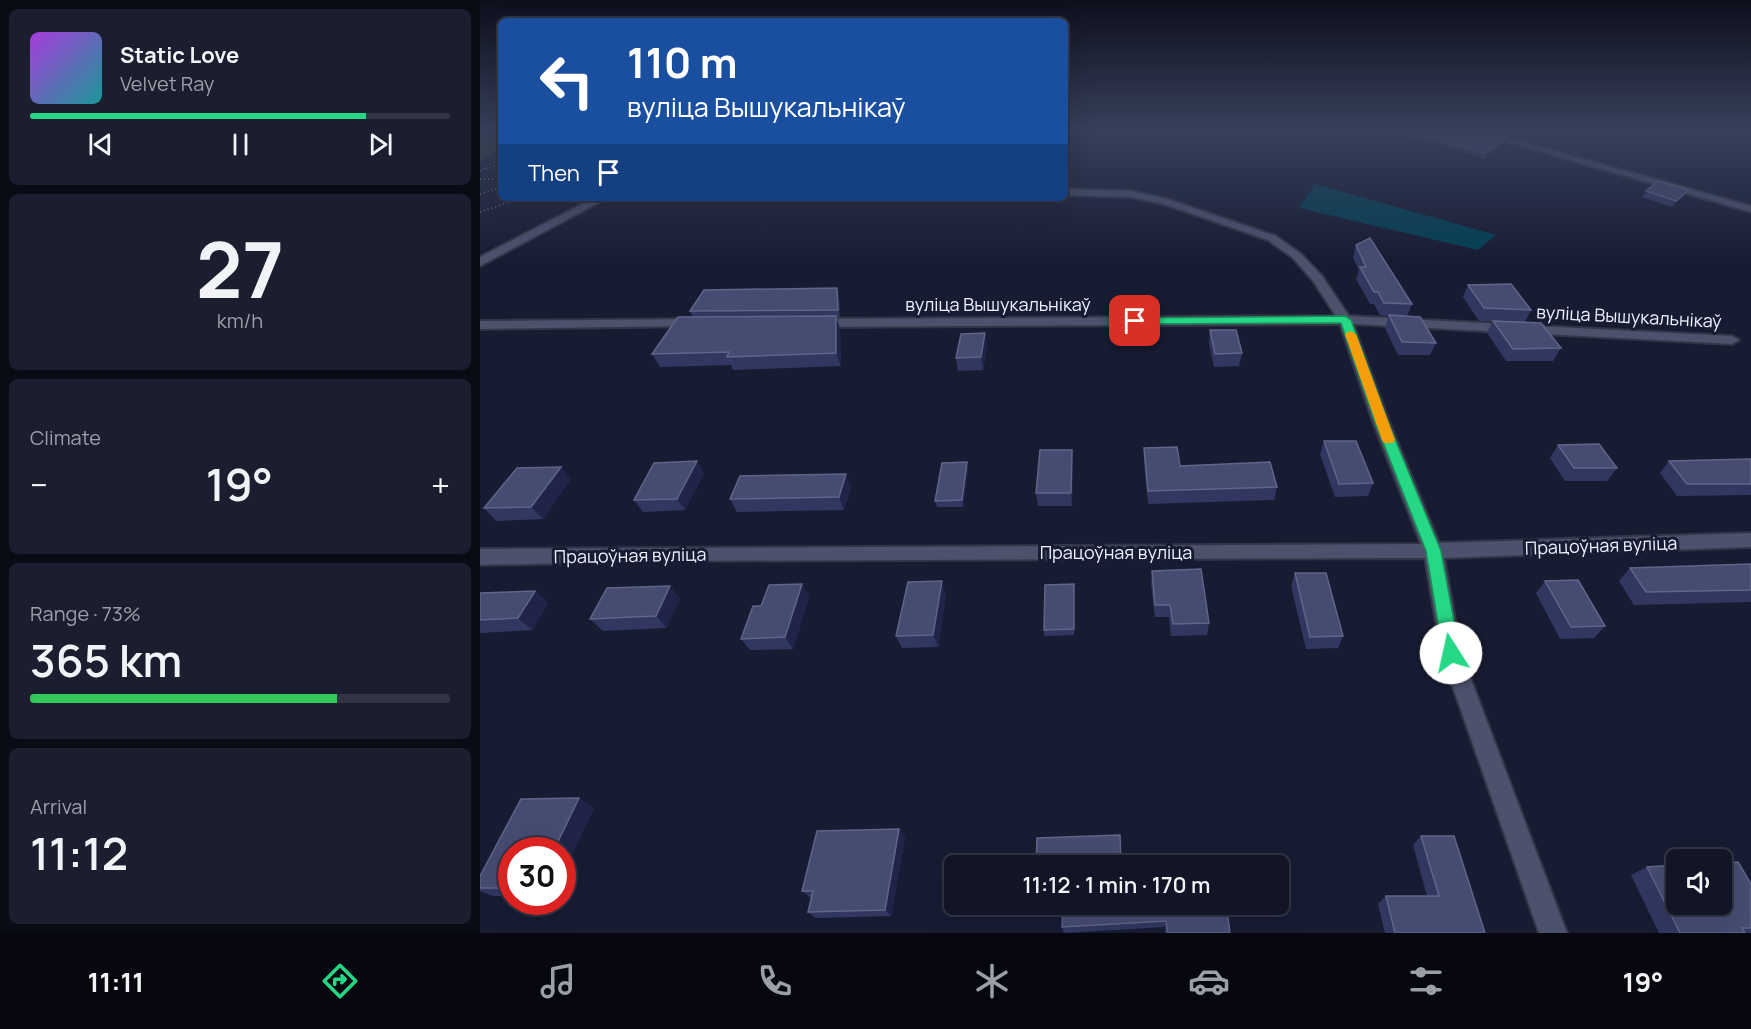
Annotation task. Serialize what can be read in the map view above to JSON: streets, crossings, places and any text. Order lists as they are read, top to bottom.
{
  "streets": {
    "street": ["вуліца Вышукальнікаў", "Працоўная вуліца"]
  },
  "page": {
    "turn": ["110 m", "вуліца Вышукальнікаў"],
    "song": ["Static Love", "Velvet Ray"],
    "then": "Then",
    "tile": [
      ["27", "km/h"],
      "Climate",
      ["Range · 73%", "365 km"],
      ["Arrival", "11:12"]
    ],
    "heat": ["−", "19°", "+"],
    "limit": "30",
    "trip": "11:12 · 1 min · 170 m",
    "tabs": ["11:11", "19°"]
  }
}
